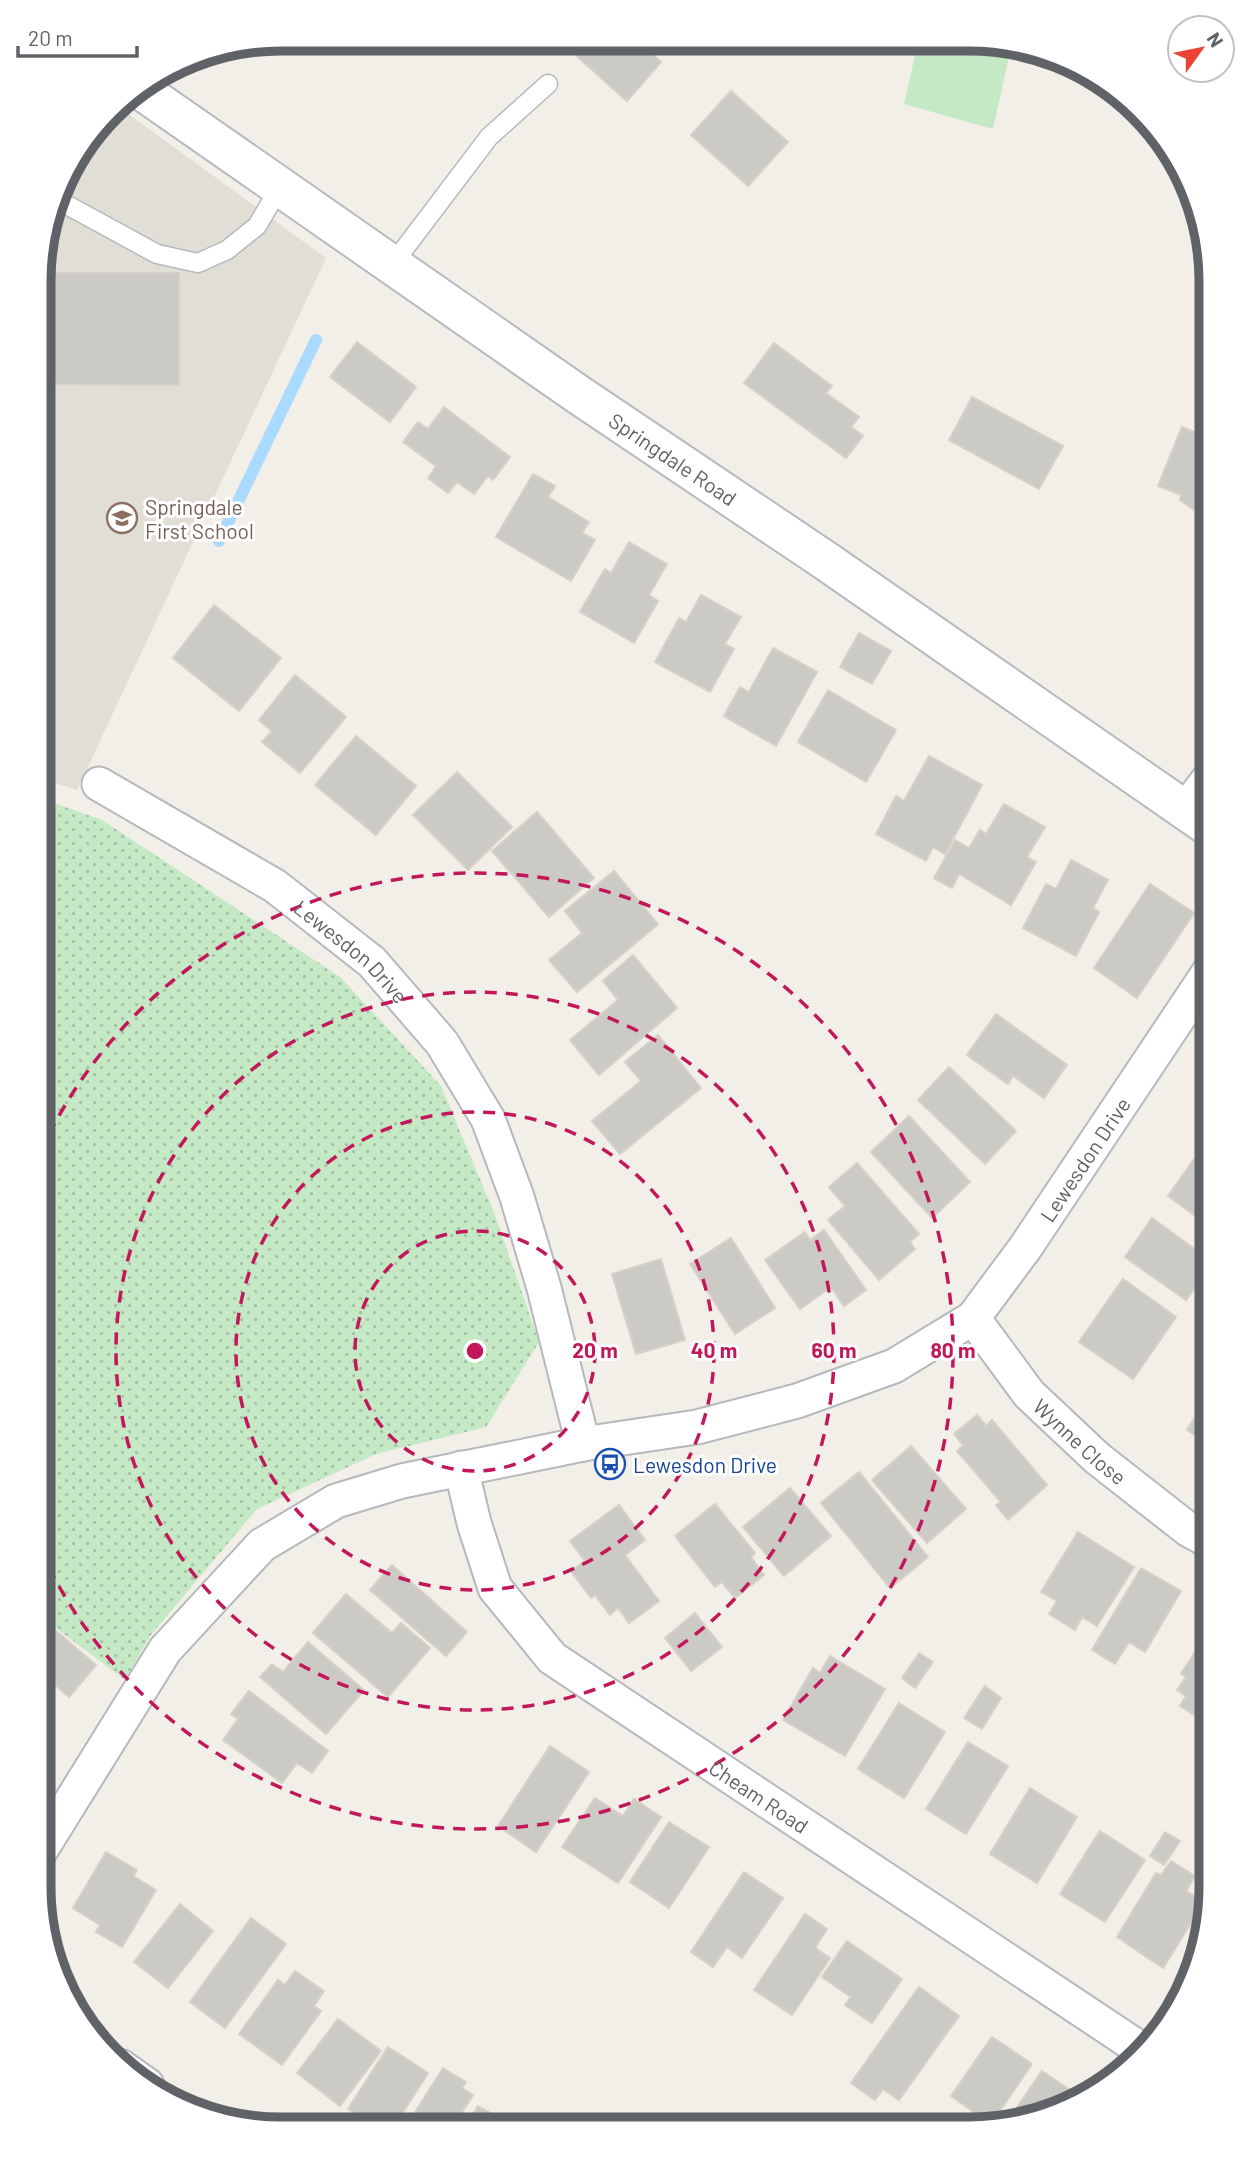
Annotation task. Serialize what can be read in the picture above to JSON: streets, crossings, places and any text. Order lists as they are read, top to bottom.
{
  "streets": {
    "street": [
      "Springdale Road",
      "Lewesdon Drive",
      "Wynne Close",
      "Cheam Road"
    ]
  },
  "crossings": [
    ["Lewesdon Drive", "Wynne Close"],
    ["Lewesdon Drive", "Cheam Road"]
  ],
  "places": {
    "school or university": ["Springdale First School"],
    "bus stop": ["Lewesdon Drive"]
  },
  "scale_bar": "20 m",
  "north": "top right",
  "rings": [
    "20 m",
    "40 m",
    "60 m",
    "80 m"
  ]
}
